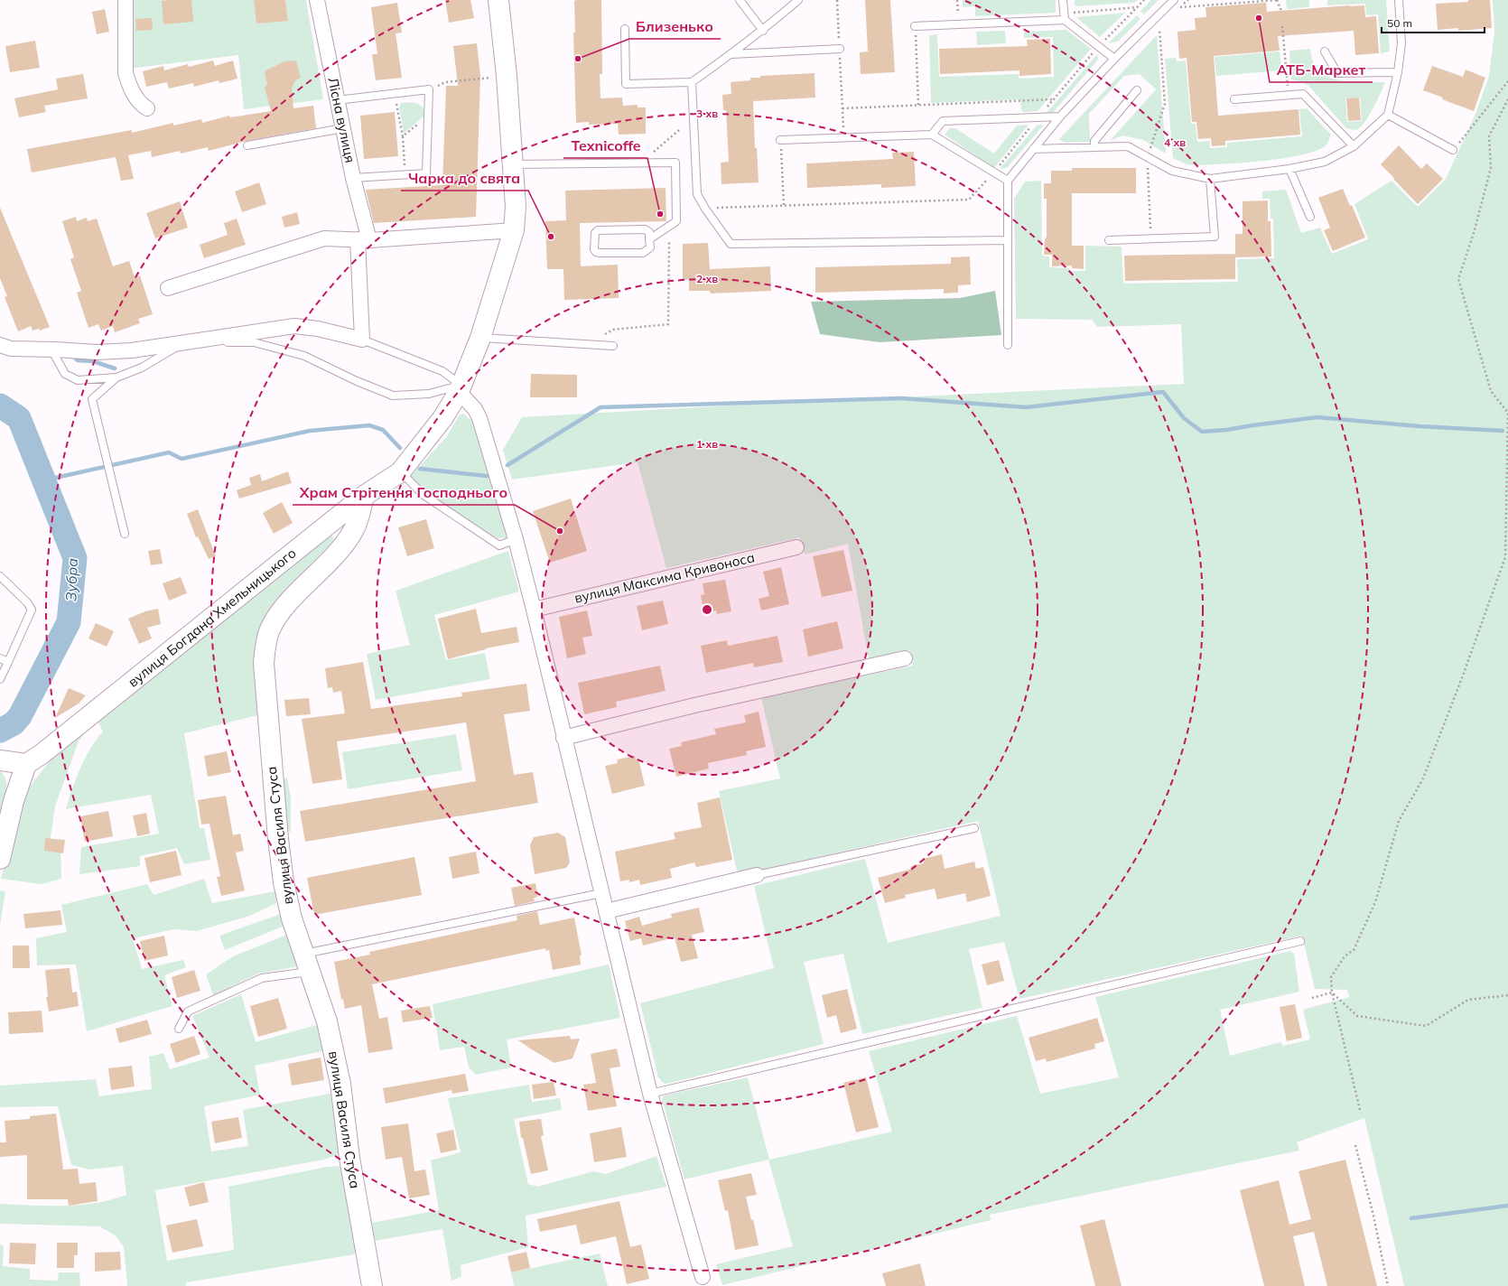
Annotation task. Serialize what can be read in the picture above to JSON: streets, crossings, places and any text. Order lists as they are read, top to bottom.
{
  "streets": {
    "main road": ["вулиця Богдана Хмельницького", "вулиця Василя Стуса"],
    "street": ["Лісна вулиця", "вулиця Максима Кривоноса"]
  },
  "crossings": [
    ["вулиця Богдана Хмельницького", "вулиця Василя Стуса"]
  ],
  "water": ["Зубра"],
  "places": [
    "АТБ-Маркет",
    "Близенько",
    "Texnicoffe",
    "Чарка до свята",
    "Храм Стрітення Господнього"
  ],
  "scale_bar": "50 m",
  "rings": [
    "3 хв",
    "4 хв",
    "2 хв",
    "1 хв"
  ]
}
